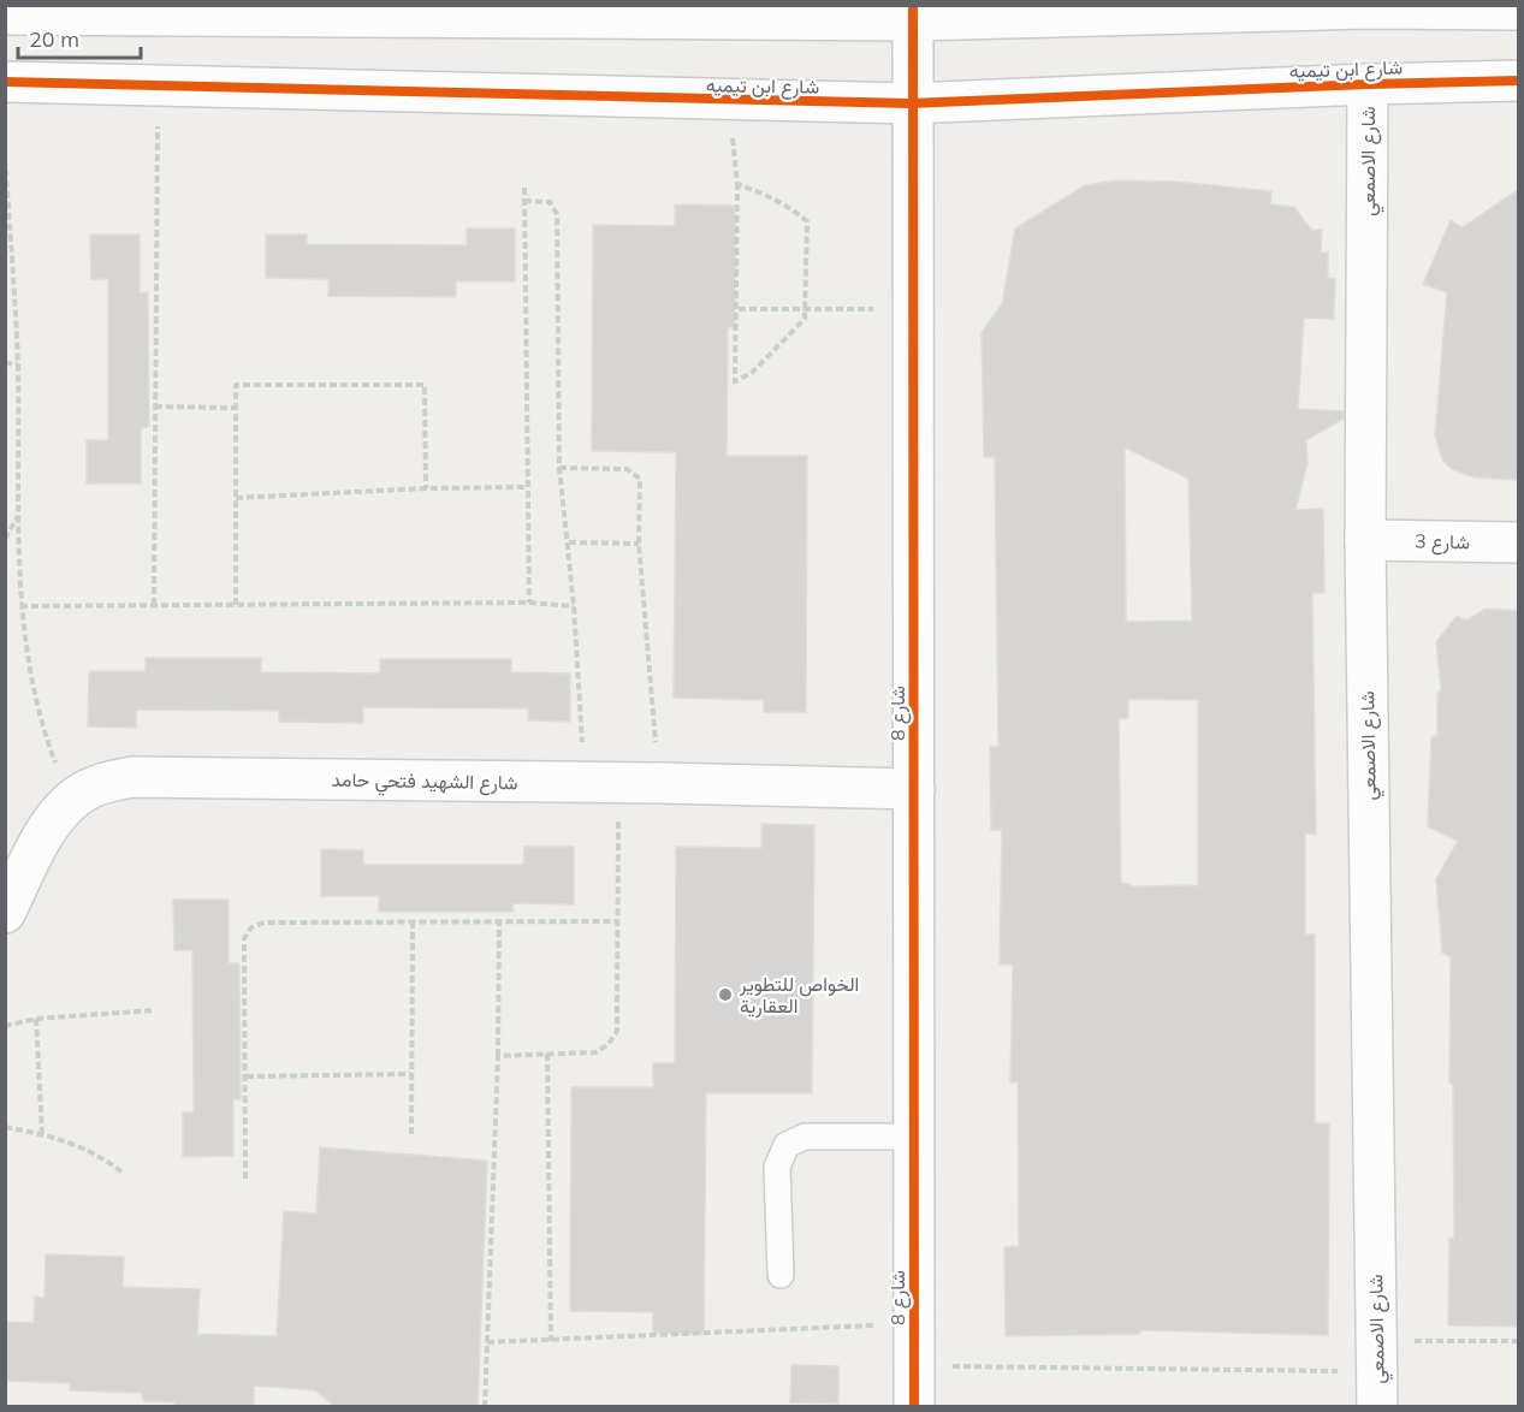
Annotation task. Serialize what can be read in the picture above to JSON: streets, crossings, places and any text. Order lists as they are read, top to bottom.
{
  "streets": {
    "street": [
      "شارع ابن تيميه",
      "شارع الاصمعي",
      "شارع 3",
      "شارع 8",
      "شارع الشهيد فتحي حامد"
    ]
  },
  "crossings": [
    ["شارع ابن تيميه", "شارع الاصمعي"],
    ["شارع ابن تيميه", "شارع 8"],
    ["شارع الاصمعي", "شارع 3"],
    ["شارع 8", "شارع الشهيد فتحي حامد"]
  ],
  "places": ["الخواص للتطوير العقارية"],
  "scale_bar": "20 m"
}
